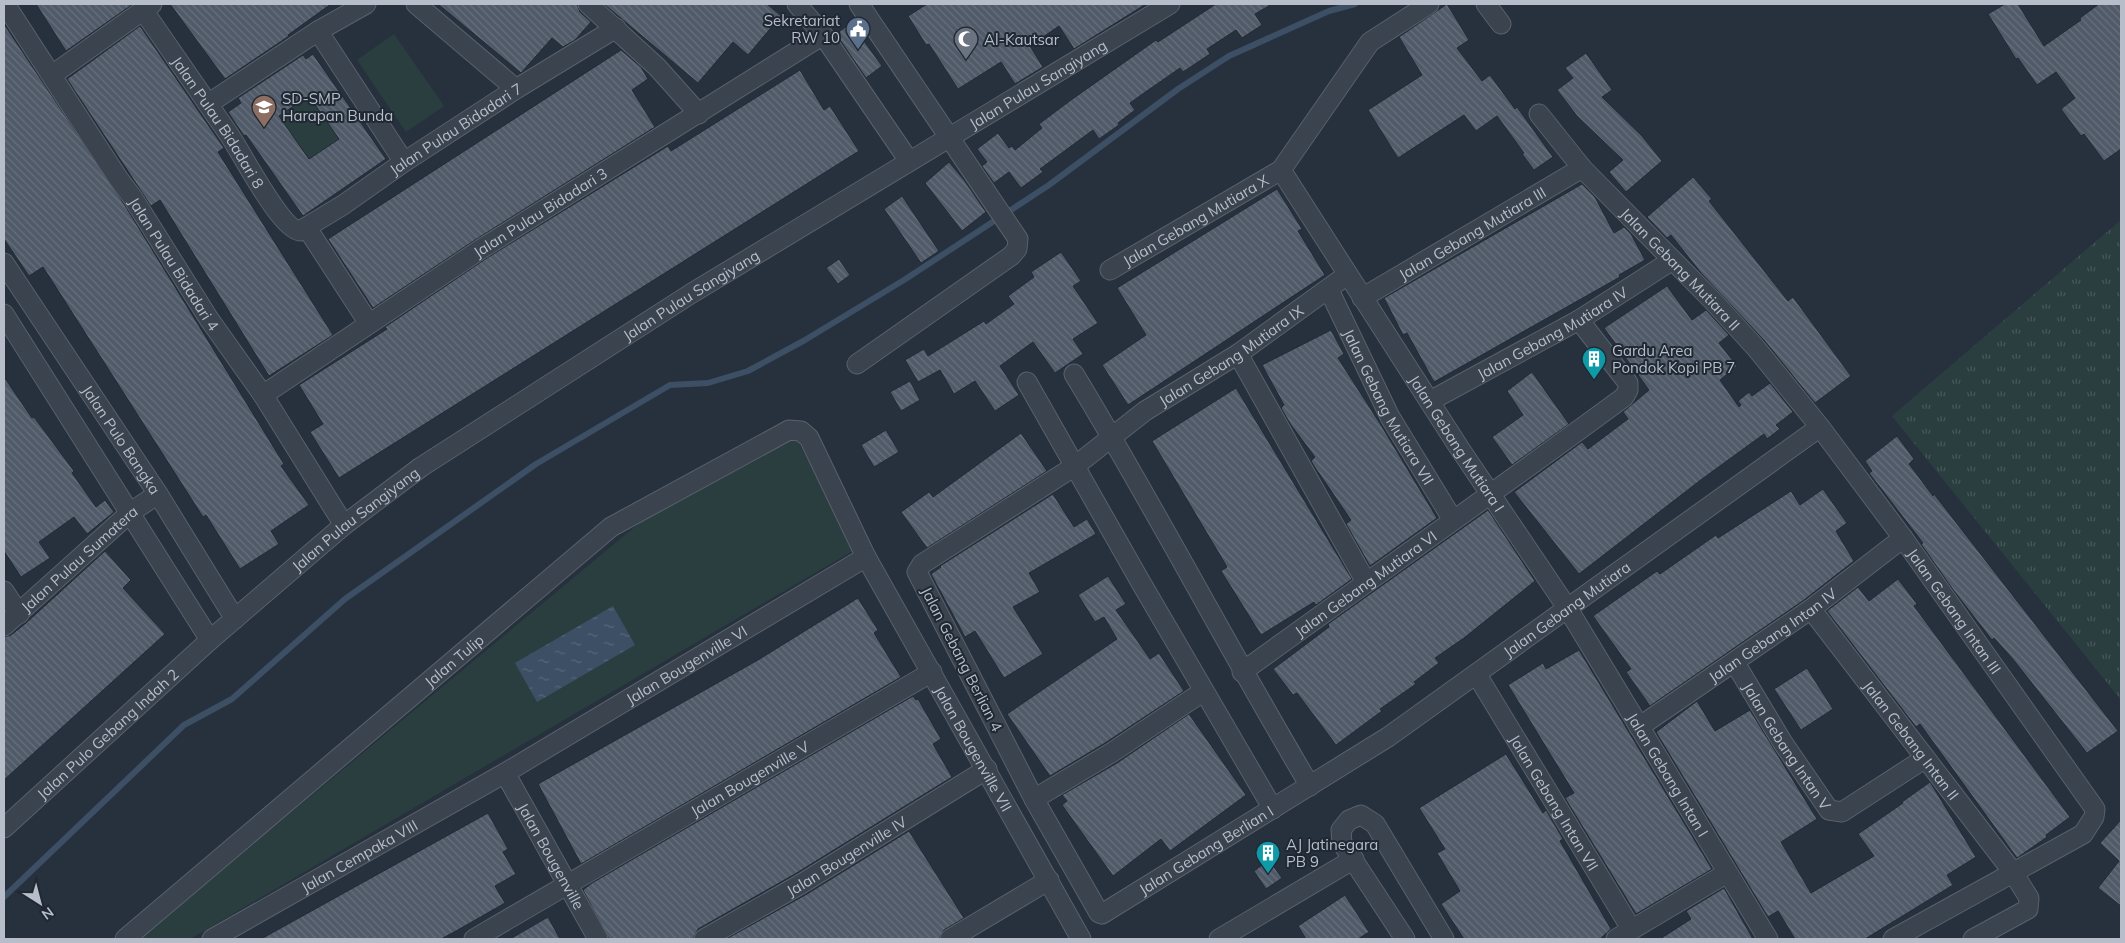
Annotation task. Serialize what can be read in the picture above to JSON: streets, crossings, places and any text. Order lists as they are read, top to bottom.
{
  "streets": {
    "street": [
      "Jalan Pulau Sangiyang",
      "Jalan Pulau Bidadari 8",
      "Jalan Pulau Bidadari 7",
      "Jalan Pulau Bidadari 3",
      "Jalan Gebang Mutiara X",
      "Jalan Gebang Mutiara III",
      "Jalan Pulau Bidadari 4",
      "Jalan Gebang Mutiara II",
      "Jalan Gebang Mutiara IV",
      "Jalan Gebang Mutiara IX",
      "Jalan Gebang Mutiara VII",
      "Jalan Pulo Bangka",
      "Jalan Gebang Mutiara I",
      "Jalan Pulau Sumatera",
      "Jalan Gebang Mutiara VI",
      "Jalan Gebang Mutiara",
      "Jalan Gebang Intan III",
      "Jalan Gebang Intan IV",
      "Jalan Gebang Berlian 4",
      "Jalan Tulip",
      "Jalan Bougenville VI",
      "Jalan Pulo Gebang Indah 2",
      "Jalan Gebang Intan II",
      "Jalan Gebang Intan V",
      "Jalan Bougenville VII",
      "Jalan Gebang Intan I",
      "Jalan Bougenville V",
      "Jalan Gebang Intan VII",
      "Jalan Gebang Berlian I",
      "Jalan Cempaka VIII",
      "Jalan Bougenville",
      "Jalan Bougenville IV"
    ]
  },
  "crossings": [
    ["Jalan Pulau Sangiyang", "Jalan Pulau Bidadari 4"],
    ["Jalan Pulau Sangiyang", "Jalan Pulo Bangka"],
    ["Jalan Pulau Sangiyang", "Jalan Pulo Gebang Indah 2"],
    ["Jalan Pulau Bidadari 8", "Jalan Pulau Bidadari 7"],
    ["Jalan Pulau Bidadari 8", "Jalan Pulau Bidadari 3"],
    ["Jalan Pulau Bidadari 3", "Jalan Pulau Bidadari 4"],
    ["Jalan Gebang Mutiara X", "Jalan Gebang Mutiara IX"],
    ["Jalan Gebang Mutiara X", "Jalan Gebang Mutiara I"],
    ["Jalan Gebang Mutiara III", "Jalan Gebang Mutiara II"],
    ["Jalan Gebang Mutiara III", "Jalan Gebang Mutiara I"],
    ["Jalan Gebang Mutiara II", "Jalan Gebang Mutiara IV"],
    ["Jalan Gebang Mutiara II", "Jalan Gebang Mutiara"],
    ["Jalan Gebang Mutiara II", "Jalan Gebang Intan III"],
    ["Jalan Gebang Mutiara IV", "Jalan Gebang Mutiara I"],
    ["Jalan Gebang Mutiara IV", "Jalan Gebang Mutiara VI"],
    ["Jalan Gebang Mutiara IX", "Jalan Gebang Mutiara VII"],
    ["Jalan Gebang Mutiara IX", "Jalan Gebang Mutiara I"],
    ["Jalan Gebang Mutiara IX", "Jalan Gebang Berlian 4"],
    ["Jalan Gebang Mutiara VII", "Jalan Gebang Mutiara VI"],
    ["Jalan Pulo Bangka", "Jalan Pulau Sumatera"],
    ["Jalan Pulo Bangka", "Jalan Pulo Gebang Indah 2"],
    ["Jalan Gebang Mutiara I", "Jalan Gebang Mutiara VI"],
    ["Jalan Gebang Mutiara I", "Jalan Gebang Mutiara"],
    ["Jalan Gebang Mutiara I", "Jalan Gebang Intan I"],
    ["Jalan Gebang Mutiara", "Jalan Gebang Intan III"],
    ["Jalan Gebang Mutiara", "Jalan Gebang Intan I"],
    ["Jalan Gebang Mutiara", "Jalan Gebang Intan VII"],
    ["Jalan Gebang Mutiara", "Jalan Gebang Berlian I"],
    ["Jalan Gebang Intan III", "Jalan Gebang Intan IV"],
    ["Jalan Gebang Intan III", "Jalan Gebang Intan II"],
    ["Jalan Gebang Intan IV", "Jalan Gebang Intan II"],
    ["Jalan Gebang Intan IV", "Jalan Gebang Intan V"],
    ["Jalan Gebang Intan IV", "Jalan Gebang Intan I"],
    ["Jalan Gebang Berlian 4", "Jalan Gebang Berlian I"],
    ["Jalan Tulip", "Jalan Bougenville VII"],
    ["Jalan Bougenville VI", "Jalan Bougenville VII"],
    ["Jalan Bougenville VI", "Jalan Cempaka VIII"],
    ["Jalan Bougenville VI", "Jalan Bougenville"],
    ["Jalan Gebang Intan II", "Jalan Gebang Intan V"],
    ["Jalan Bougenville VII", "Jalan Bougenville V"],
    ["Jalan Bougenville VII", "Jalan Bougenville IV"],
    ["Jalan Bougenville V", "Jalan Bougenville"],
    ["Jalan Cempaka VIII", "Jalan Bougenville"]
  ],
  "places": {
    "public building": ["Sekretariat RW 10"],
    "mosque": ["Al-Kautsar"],
    "school or university": ["SD-SMP Harapan Bunda"],
    "building": ["Gardu Area Pondok Kopi PB 7", "AJ Jatinegara PB 9"]
  },
  "north": "bottom right"
}
